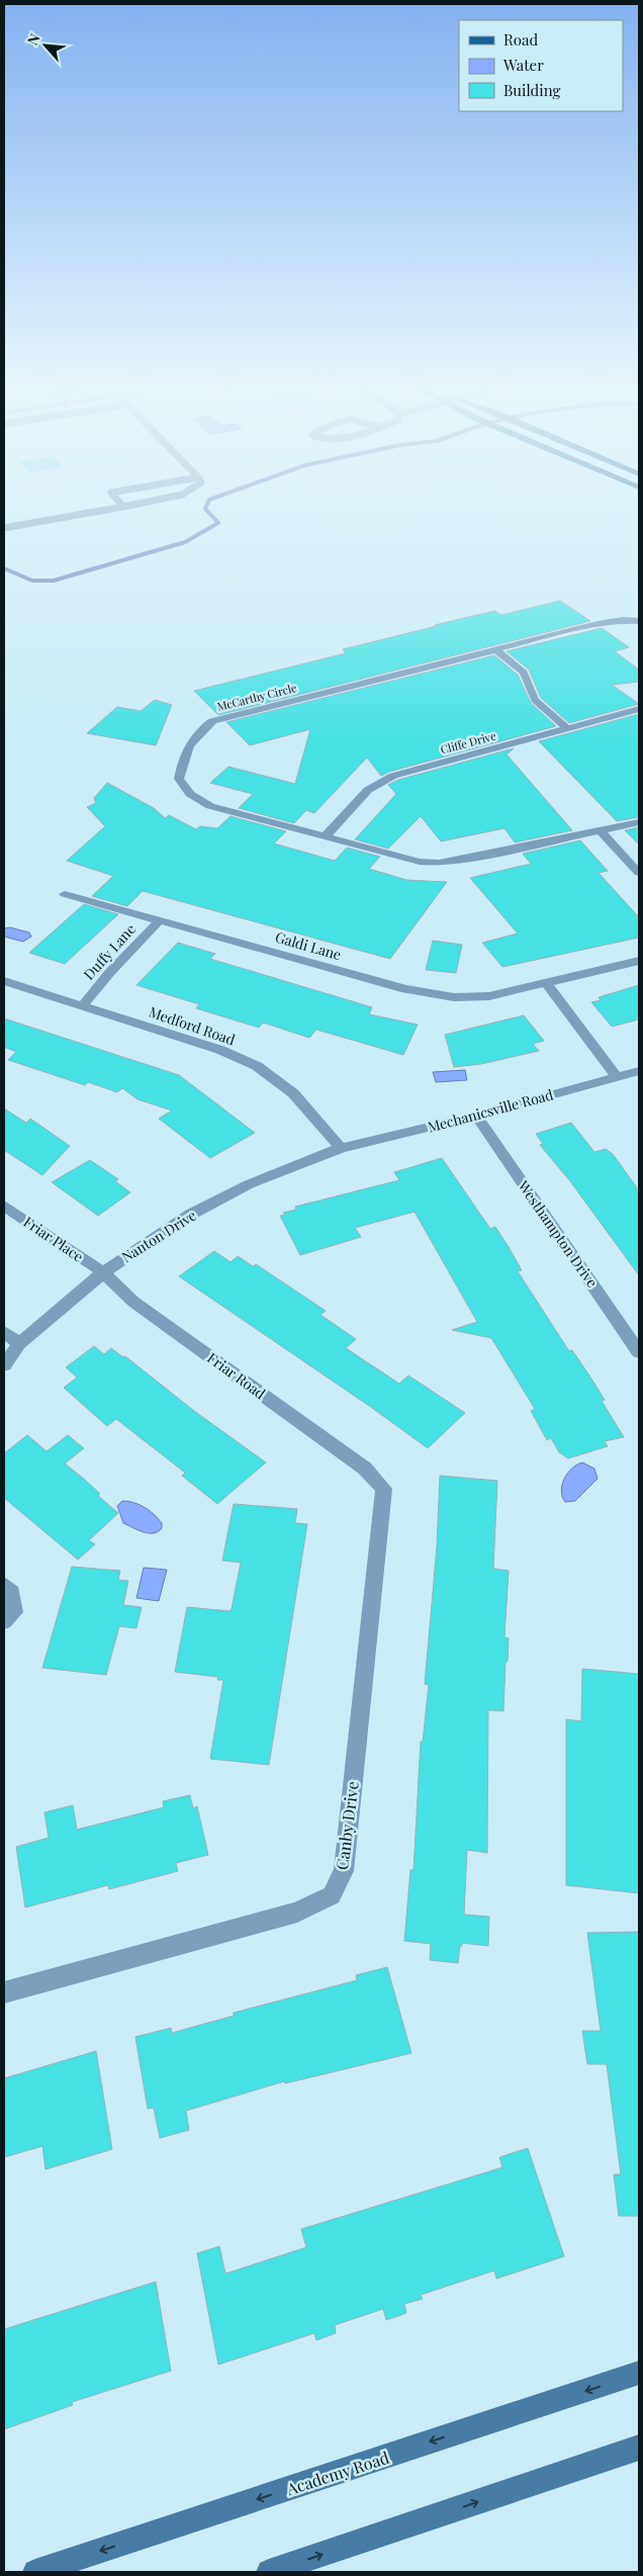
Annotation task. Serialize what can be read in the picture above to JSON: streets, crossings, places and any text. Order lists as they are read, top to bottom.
{
  "streets": {
    "main road": ["Academy Road"],
    "street": [
      "McCarthy Circle",
      "Cliffe Drive",
      "Galdi Lane",
      "Duffy Lane",
      "Medford Road",
      "Mechanicsville Road",
      "Westhampton Drive",
      "Nanton Drive",
      "Friar Place",
      "Friar Road",
      "Canby Drive"
    ]
  },
  "crossings": [
    ["McCarthy Circle", "Cliffe Drive"],
    ["Galdi Lane", "Duffy Lane"],
    ["Duffy Lane", "Medford Road"],
    ["Medford Road", "Mechanicsville Road"],
    ["Medford Road", "Nanton Drive"],
    ["Mechanicsville Road", "Westhampton Drive"],
    ["Mechanicsville Road", "Nanton Drive"],
    ["Nanton Drive", "Friar Place"],
    ["Nanton Drive", "Friar Road"],
    ["Friar Place", "Friar Road"],
    ["Friar Road", "Canby Drive"]
  ],
  "legend": ["Road", "Water", "Building"],
  "north": "top left"
}
